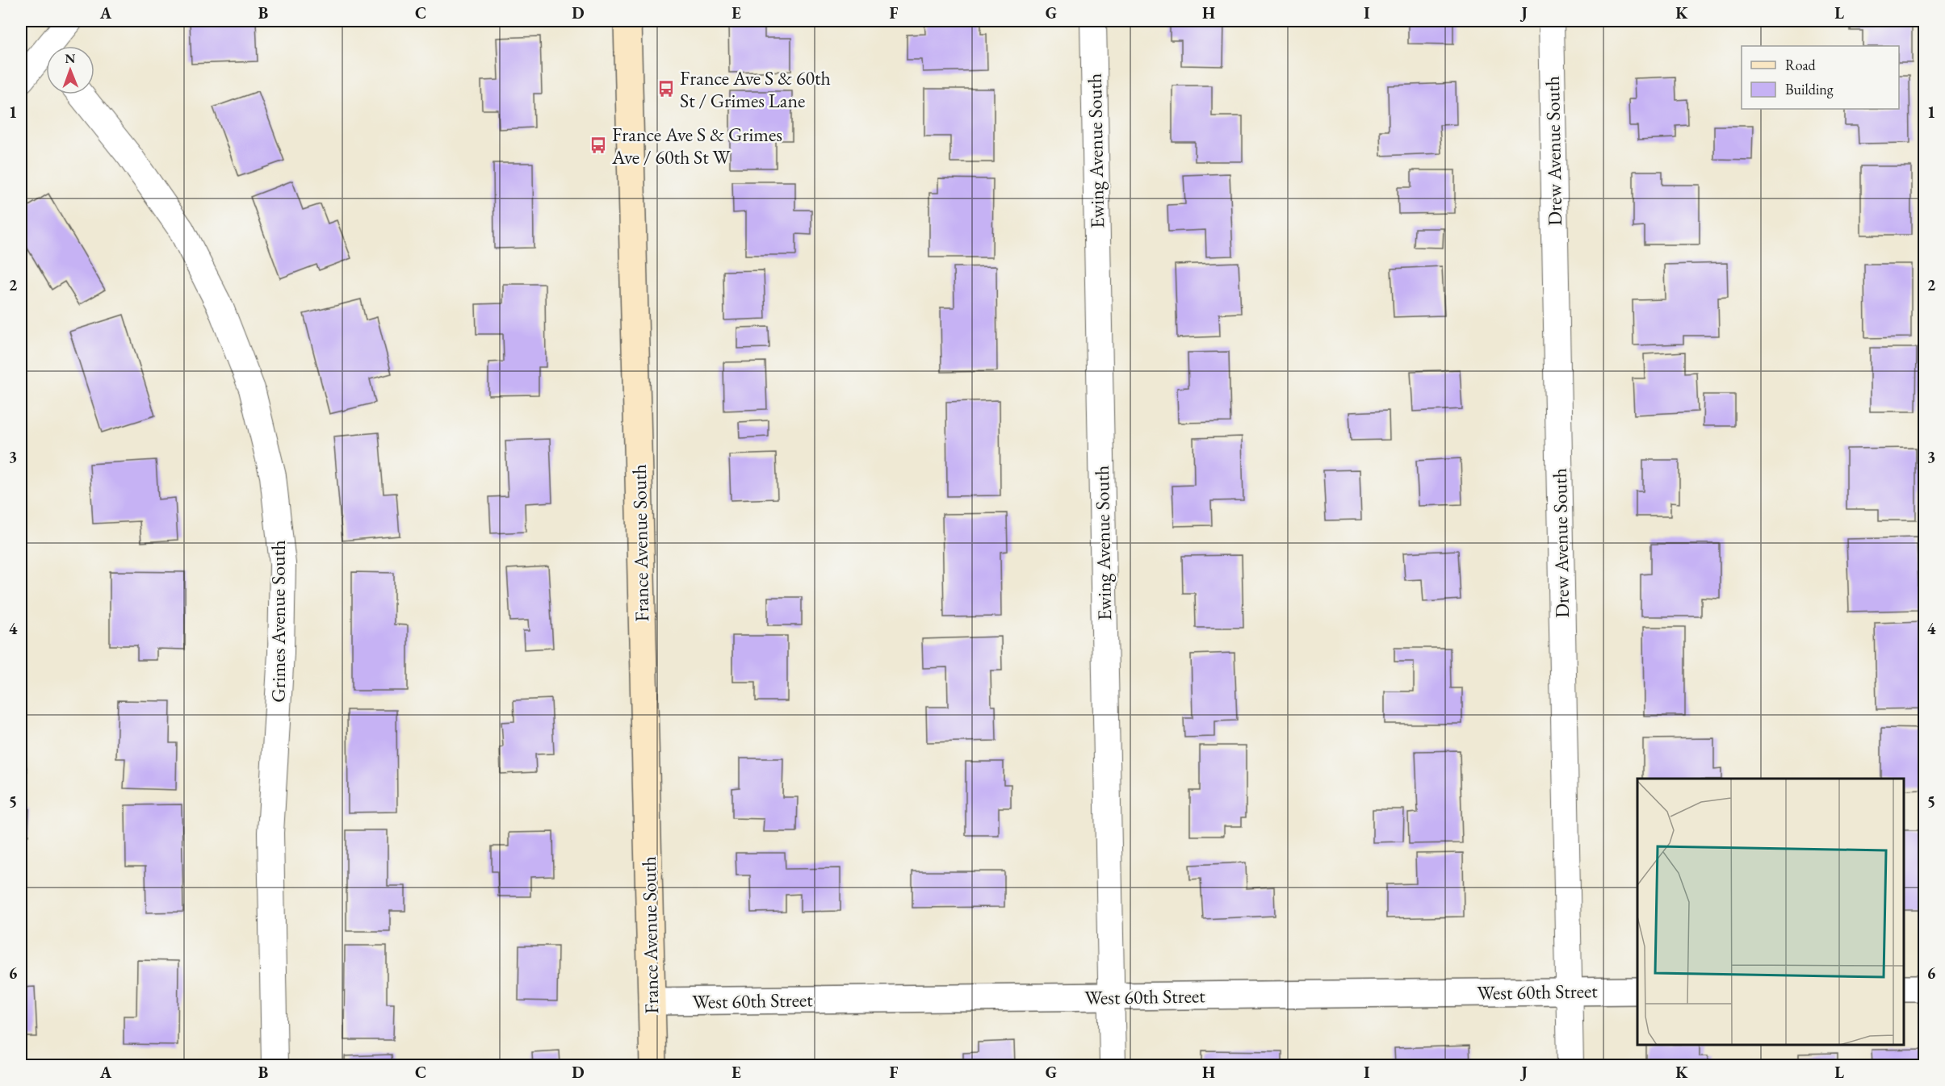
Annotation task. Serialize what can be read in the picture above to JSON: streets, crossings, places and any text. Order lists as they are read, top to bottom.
{
  "streets": {
    "main road": ["France Avenue South"],
    "street": [
      "Ewing Avenue South",
      "Drew Avenue South",
      "Grimes Avenue South",
      "West 60th Street"
    ]
  },
  "crossings": [
    ["Ewing Avenue South", "West 60th Street"],
    ["Drew Avenue South", "West 60th Street"],
    ["France Avenue South", "West 60th Street"]
  ],
  "places": {
    "bus stop": ["France Ave S & 60th St / Grimes Lane", "France Ave S & Grimes Ave / 60th St W"]
  },
  "legend": ["Road", "Building"],
  "north": "top",
  "grid": {
    "columns": [
      "A",
      "B",
      "C",
      "D",
      "E",
      "F",
      "G",
      "H",
      "I",
      "J",
      "K",
      "L"
    ],
    "rows": [
      "1",
      "2",
      "3",
      "4",
      "5",
      "6"
    ]
  }
}
